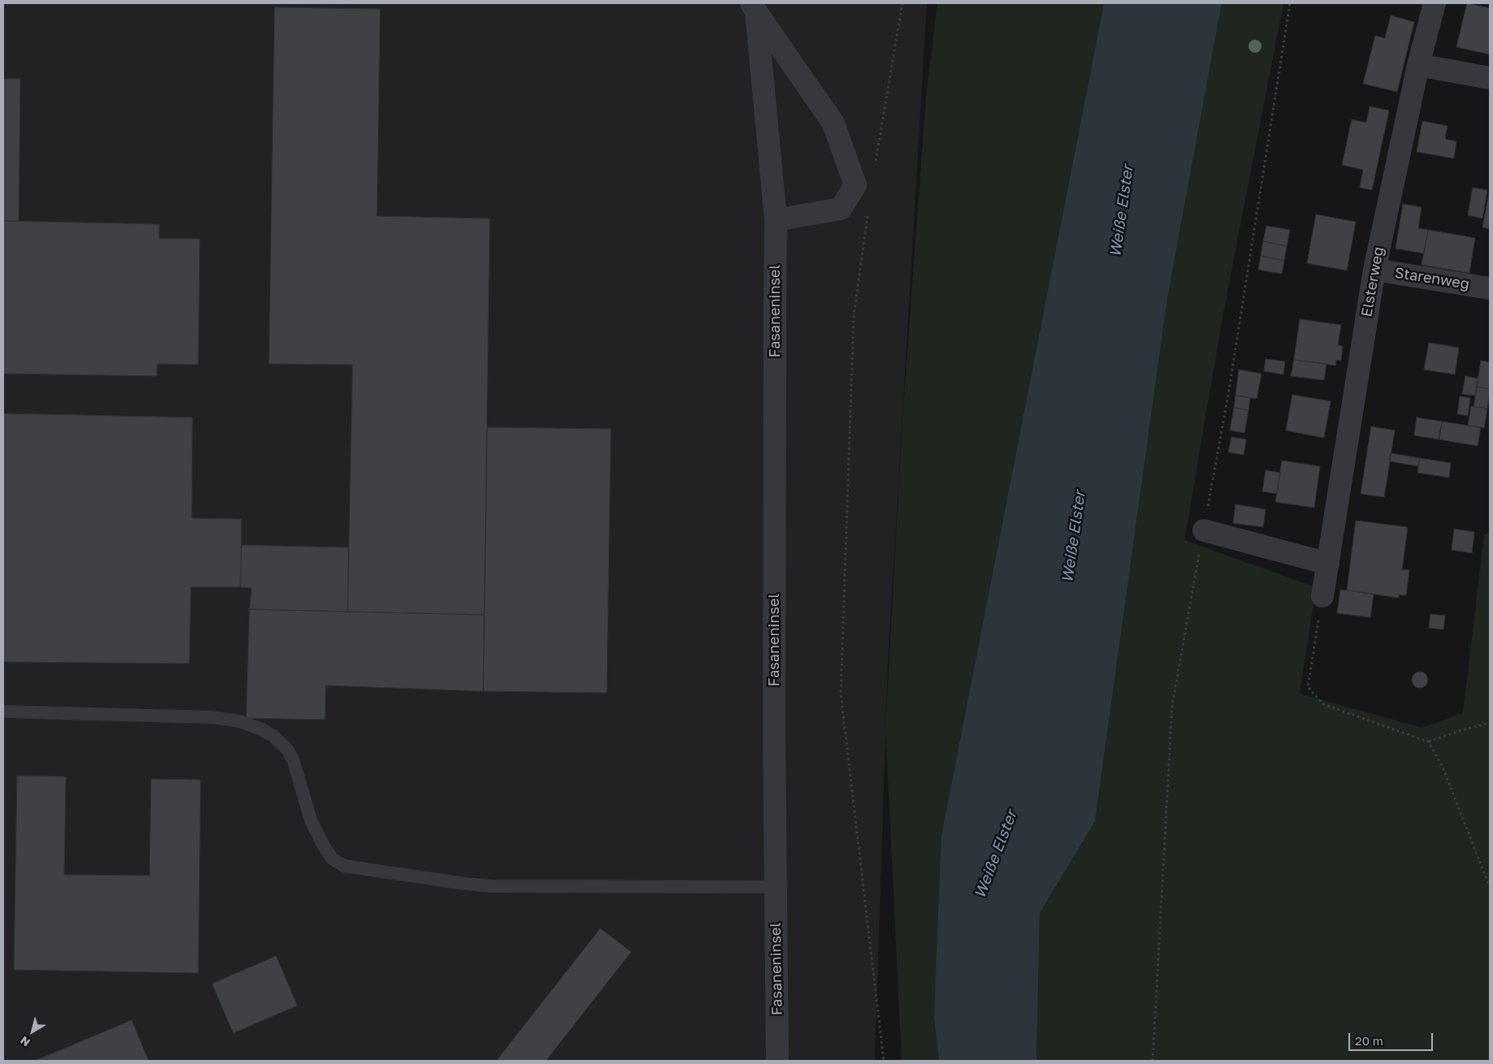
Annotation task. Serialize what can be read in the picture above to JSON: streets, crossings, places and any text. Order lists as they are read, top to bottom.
{
  "streets": {
    "street": ["Starenweg", "Elsterweg", "Fasaneninsel"]
  },
  "crossings": [
    ["Starenweg", "Elsterweg"]
  ],
  "water": ["Weiße Elster"],
  "scale_bar": "20 m",
  "north": "bottom left"
}
